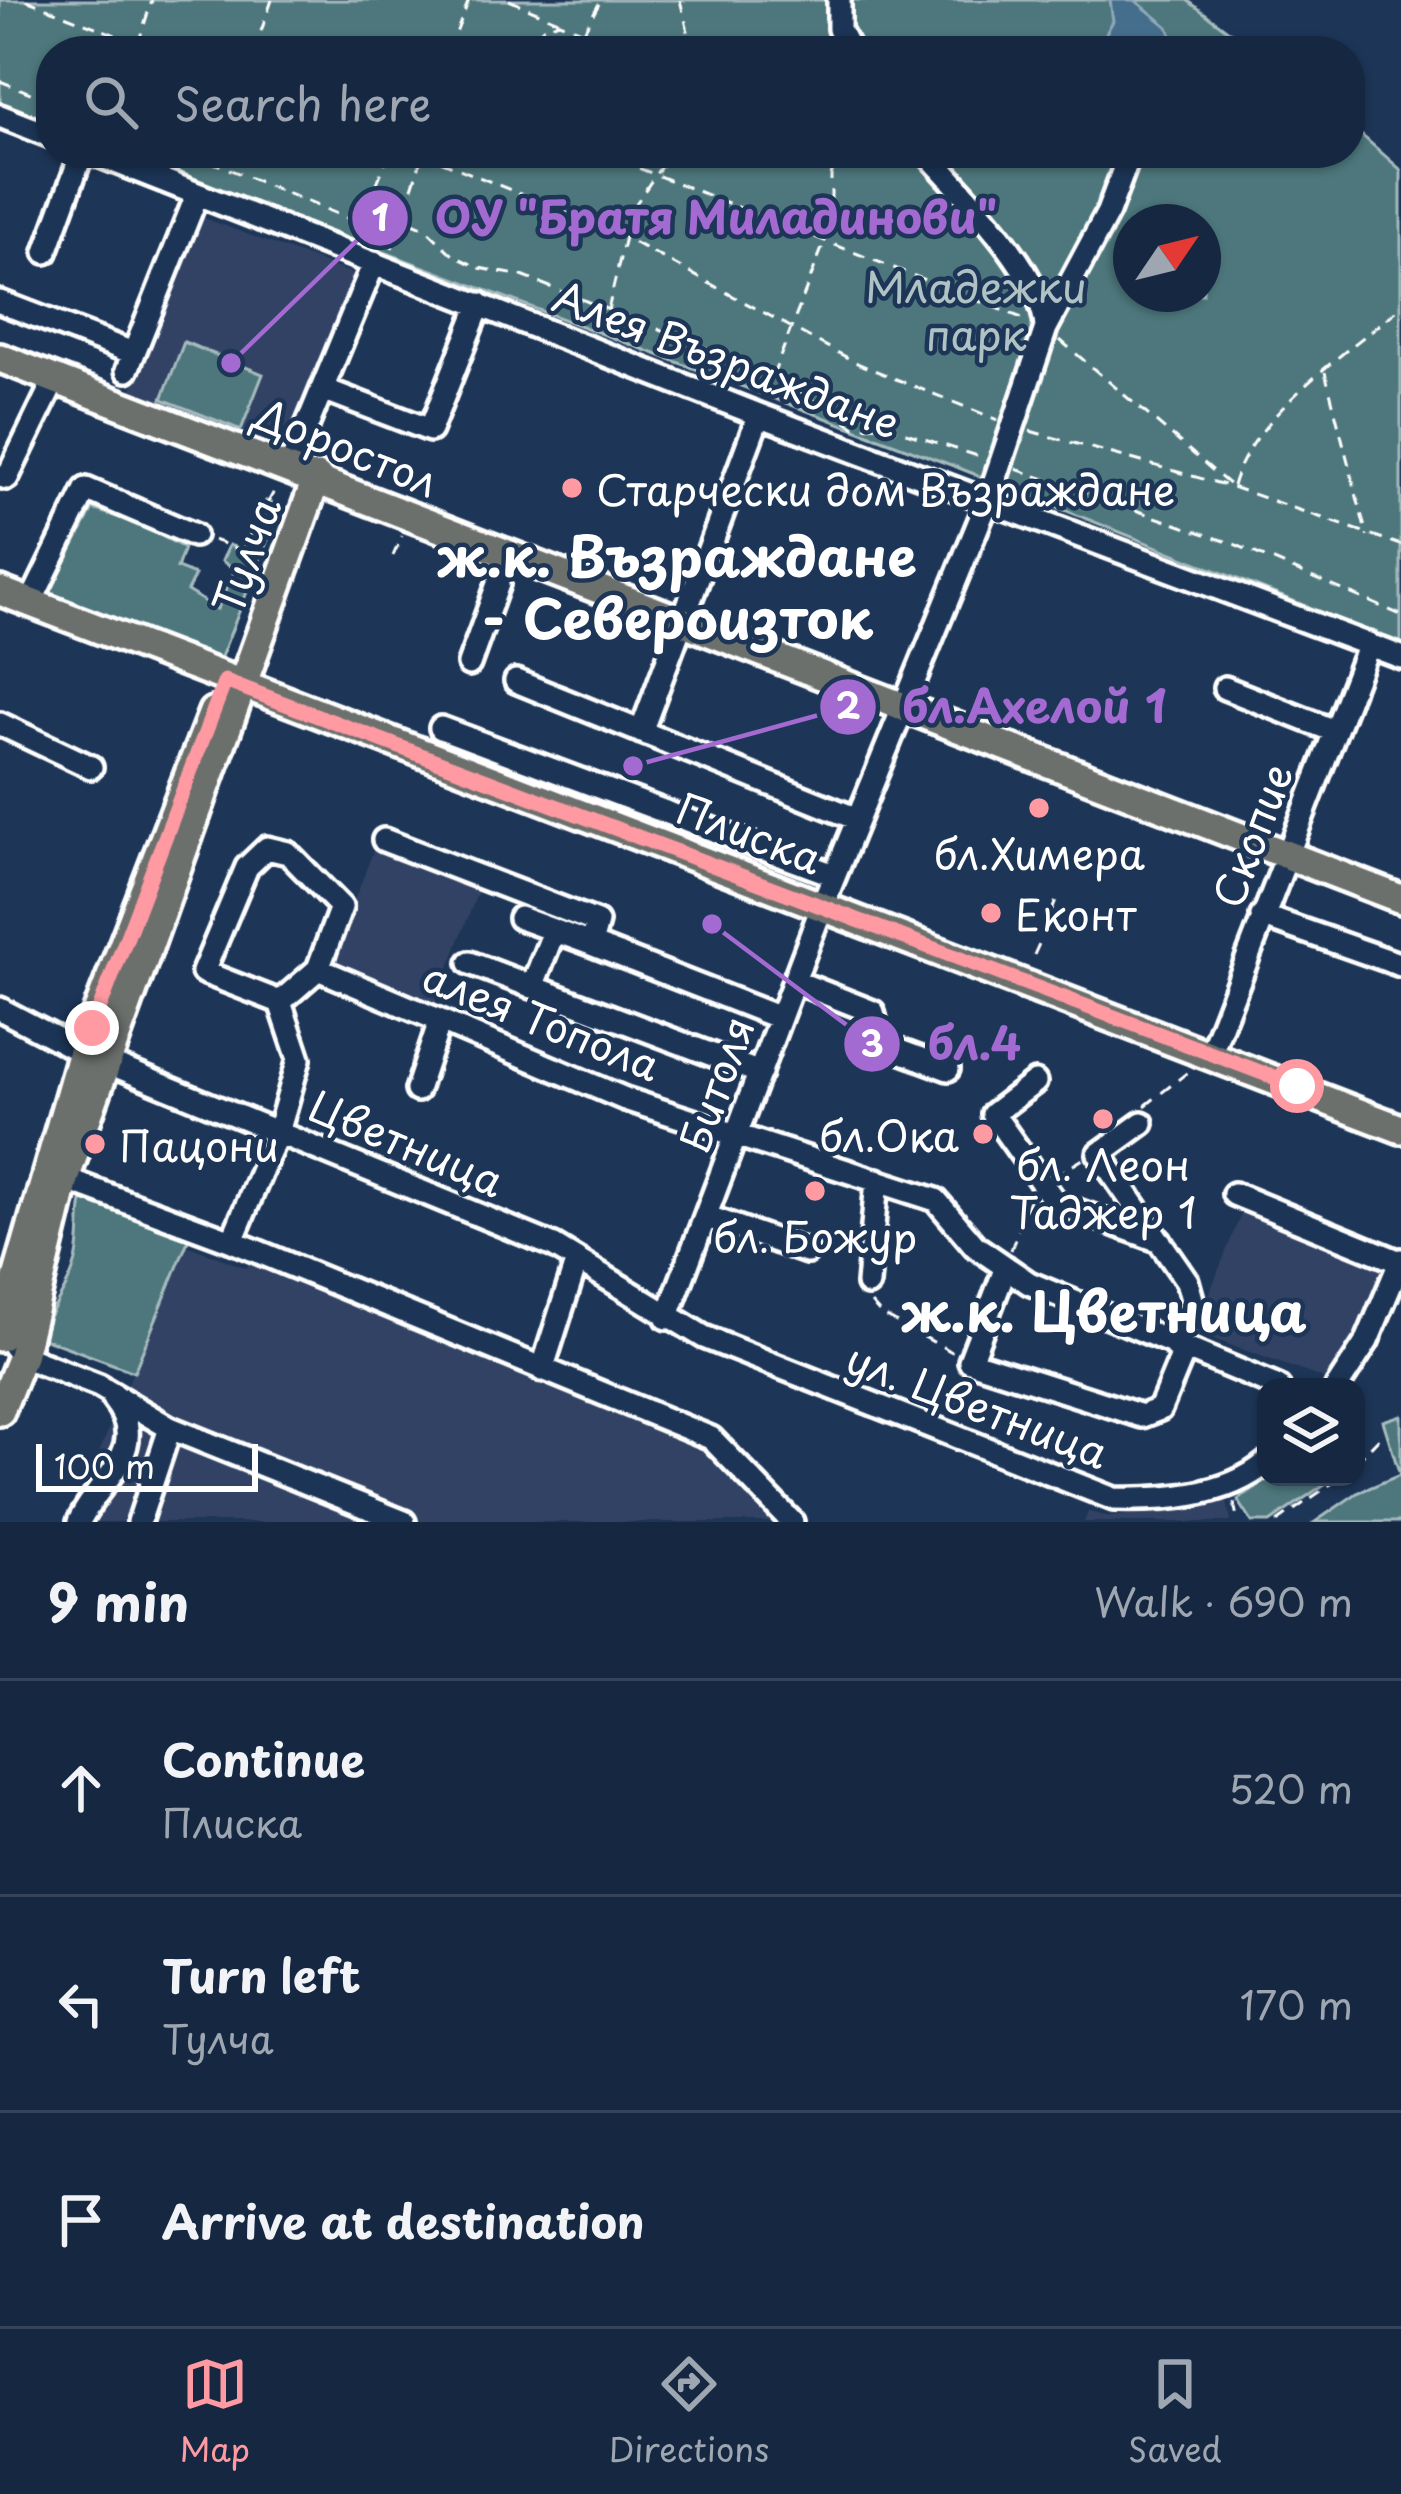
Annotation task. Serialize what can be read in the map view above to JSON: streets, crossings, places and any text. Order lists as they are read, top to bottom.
{
  "streets": {
    "main road": ["Доростол", "Тулча", "Плиска"],
    "street": [
      "Алея Възраждане",
      "Скопие",
      "алея Топола",
      "Битоля",
      "Цветница",
      "ул. Цветница"
    ]
  },
  "crossings": [
    ["Алея Възраждане", "Скопие"],
    ["Алея Възраждане", "Битоля"],
    ["Доростол", "Тулча"],
    ["Доростол", "Скопие"],
    ["Доростол", "Битоля"],
    ["Тулча", "Плиска"],
    ["Тулча", "Цветница"],
    ["Плиска", "Скопие"],
    ["Плиска", "Битоля"],
    ["алея Топола", "Битоля"],
    ["Битоля", "Цветница"],
    ["Битоля", "ул. Цветница"],
    ["Цветница", "ул. Цветница"]
  ],
  "districts": ["ж.к. Възраждане - Североизток", "ж.к. Цветница"],
  "parks": ["Младежки парк"],
  "places": [
    "ОУ \"Братя Миладинови\"",
    "Старчески дом Възраждане",
    "бл.Ахелой 1",
    "бл.Химера",
    "Еконт",
    "бл.4",
    "бл. Леон Таджер 1",
    "бл.Ока",
    "Пацони",
    "бл. Божур"
  ],
  "scale_bar": "100 m",
  "north": "top right",
  "page": {
    "search": "Search here",
    "scale": "100 m",
    "heading": ["9 min", "Walk · 690 m"],
    "list": [
      ["Continue", "Плиска", "520 m"],
      ["Turn left", "Тулча", "170 m"],
      "Arrive at destination"
    ],
    "nav": ["Map", "Directions", "Saved"]
  }
}
